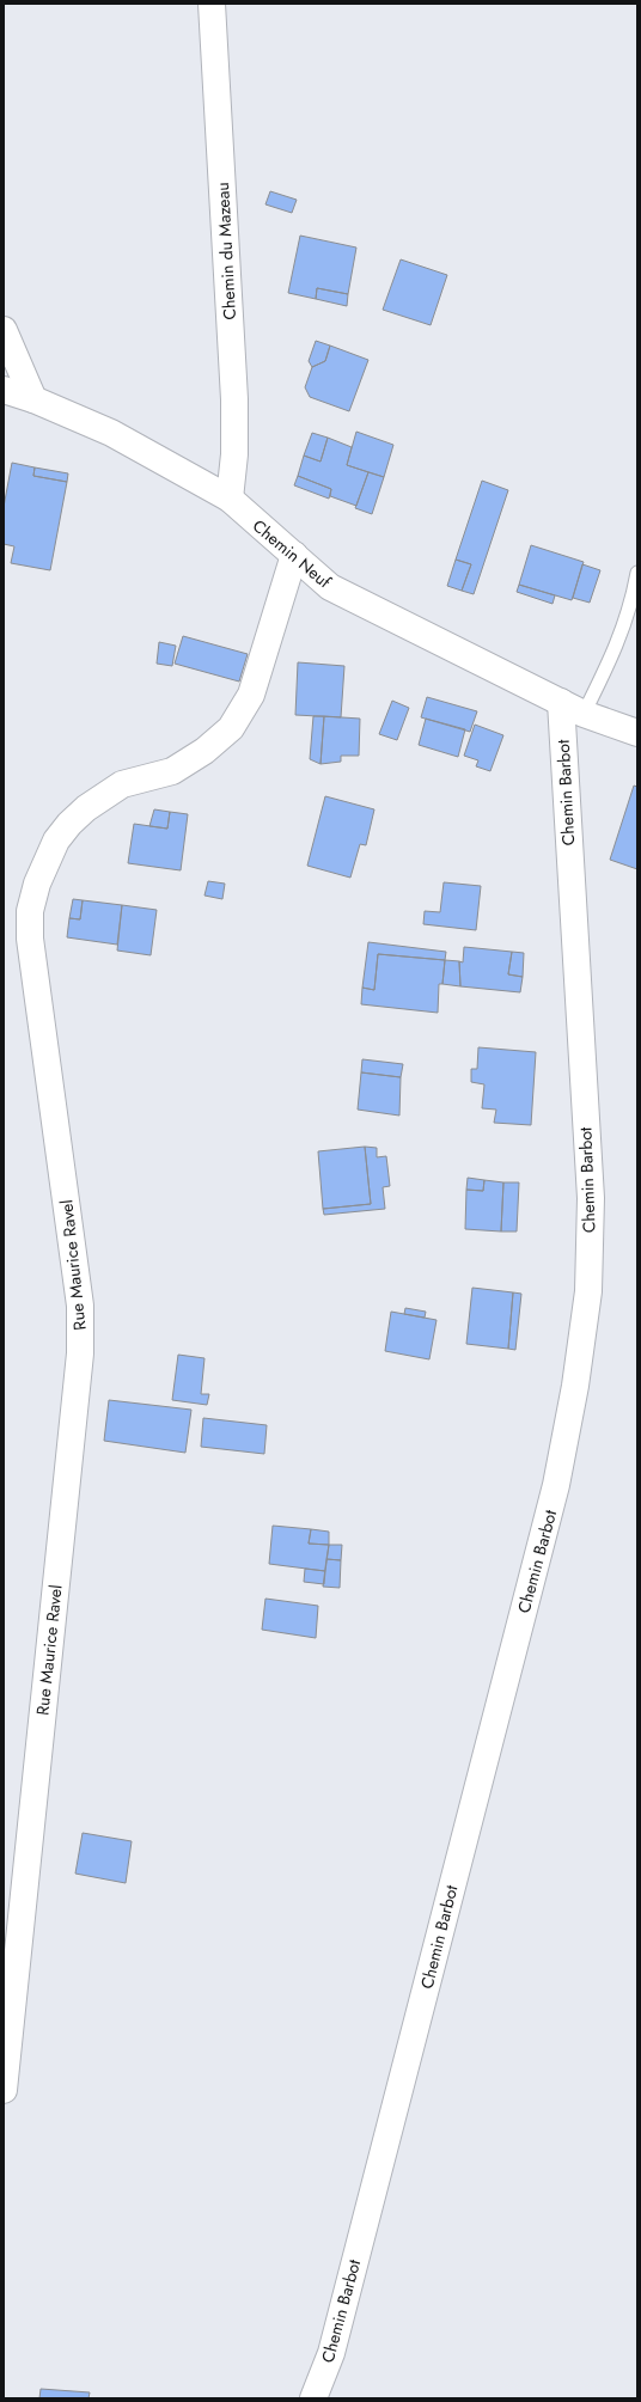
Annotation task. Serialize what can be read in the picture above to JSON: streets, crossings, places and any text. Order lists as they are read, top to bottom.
{
  "streets": {
    "street": [
      "Chemin du Mazeau",
      "Chemin Neuf",
      "Chemin Barbot",
      "Rue Maurice Ravel"
    ]
  },
  "crossings": [
    ["Chemin du Mazeau", "Chemin Neuf"],
    ["Chemin Neuf", "Chemin Barbot"],
    ["Chemin Neuf", "Rue Maurice Ravel"]
  ]
}
